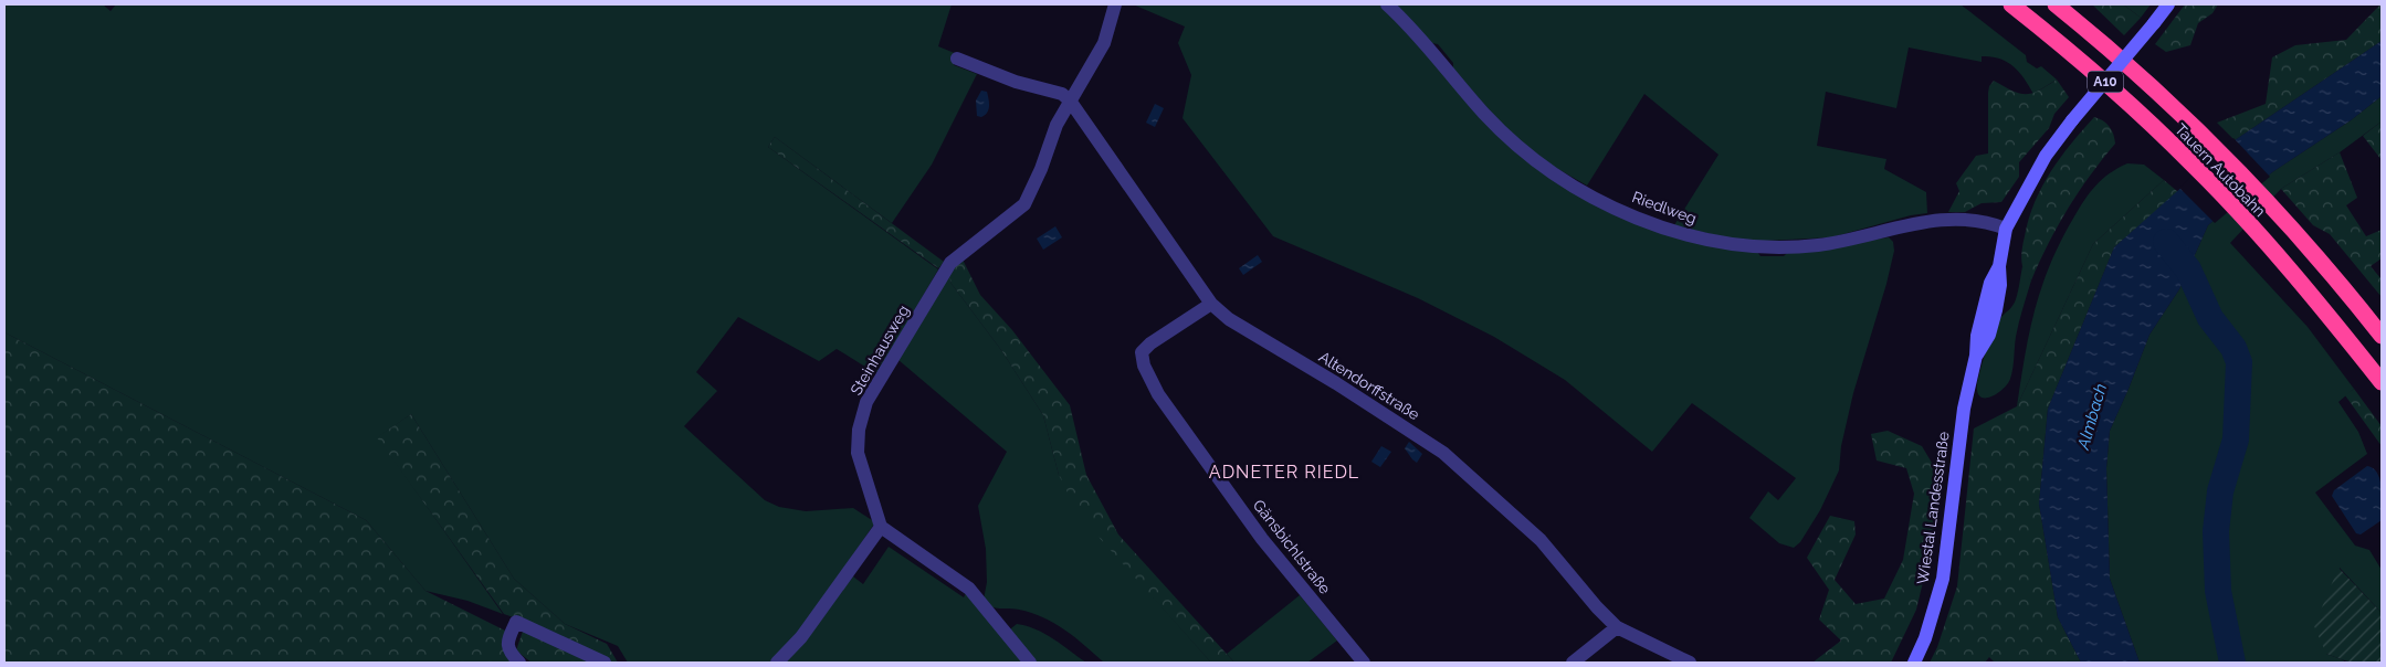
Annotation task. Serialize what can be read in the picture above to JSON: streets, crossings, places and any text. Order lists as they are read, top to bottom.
{
  "streets": {
    "highway": ["A10", "Tauern Autobahn"],
    "main road": ["Wiestal Landesstraße"],
    "street": [
      "Riedlweg",
      "Steinhausweg",
      "Altendorffstraße",
      "Gänsbichlstraße"
    ]
  },
  "crossings": [
    ["Riedlweg", "Wiestal Landesstraße"],
    ["Steinhausweg", "Altendorffstraße"],
    ["Altendorffstraße", "Gänsbichlstraße"]
  ],
  "districts": ["ADNETER RIEDL"],
  "water": ["Almbach"]
}
